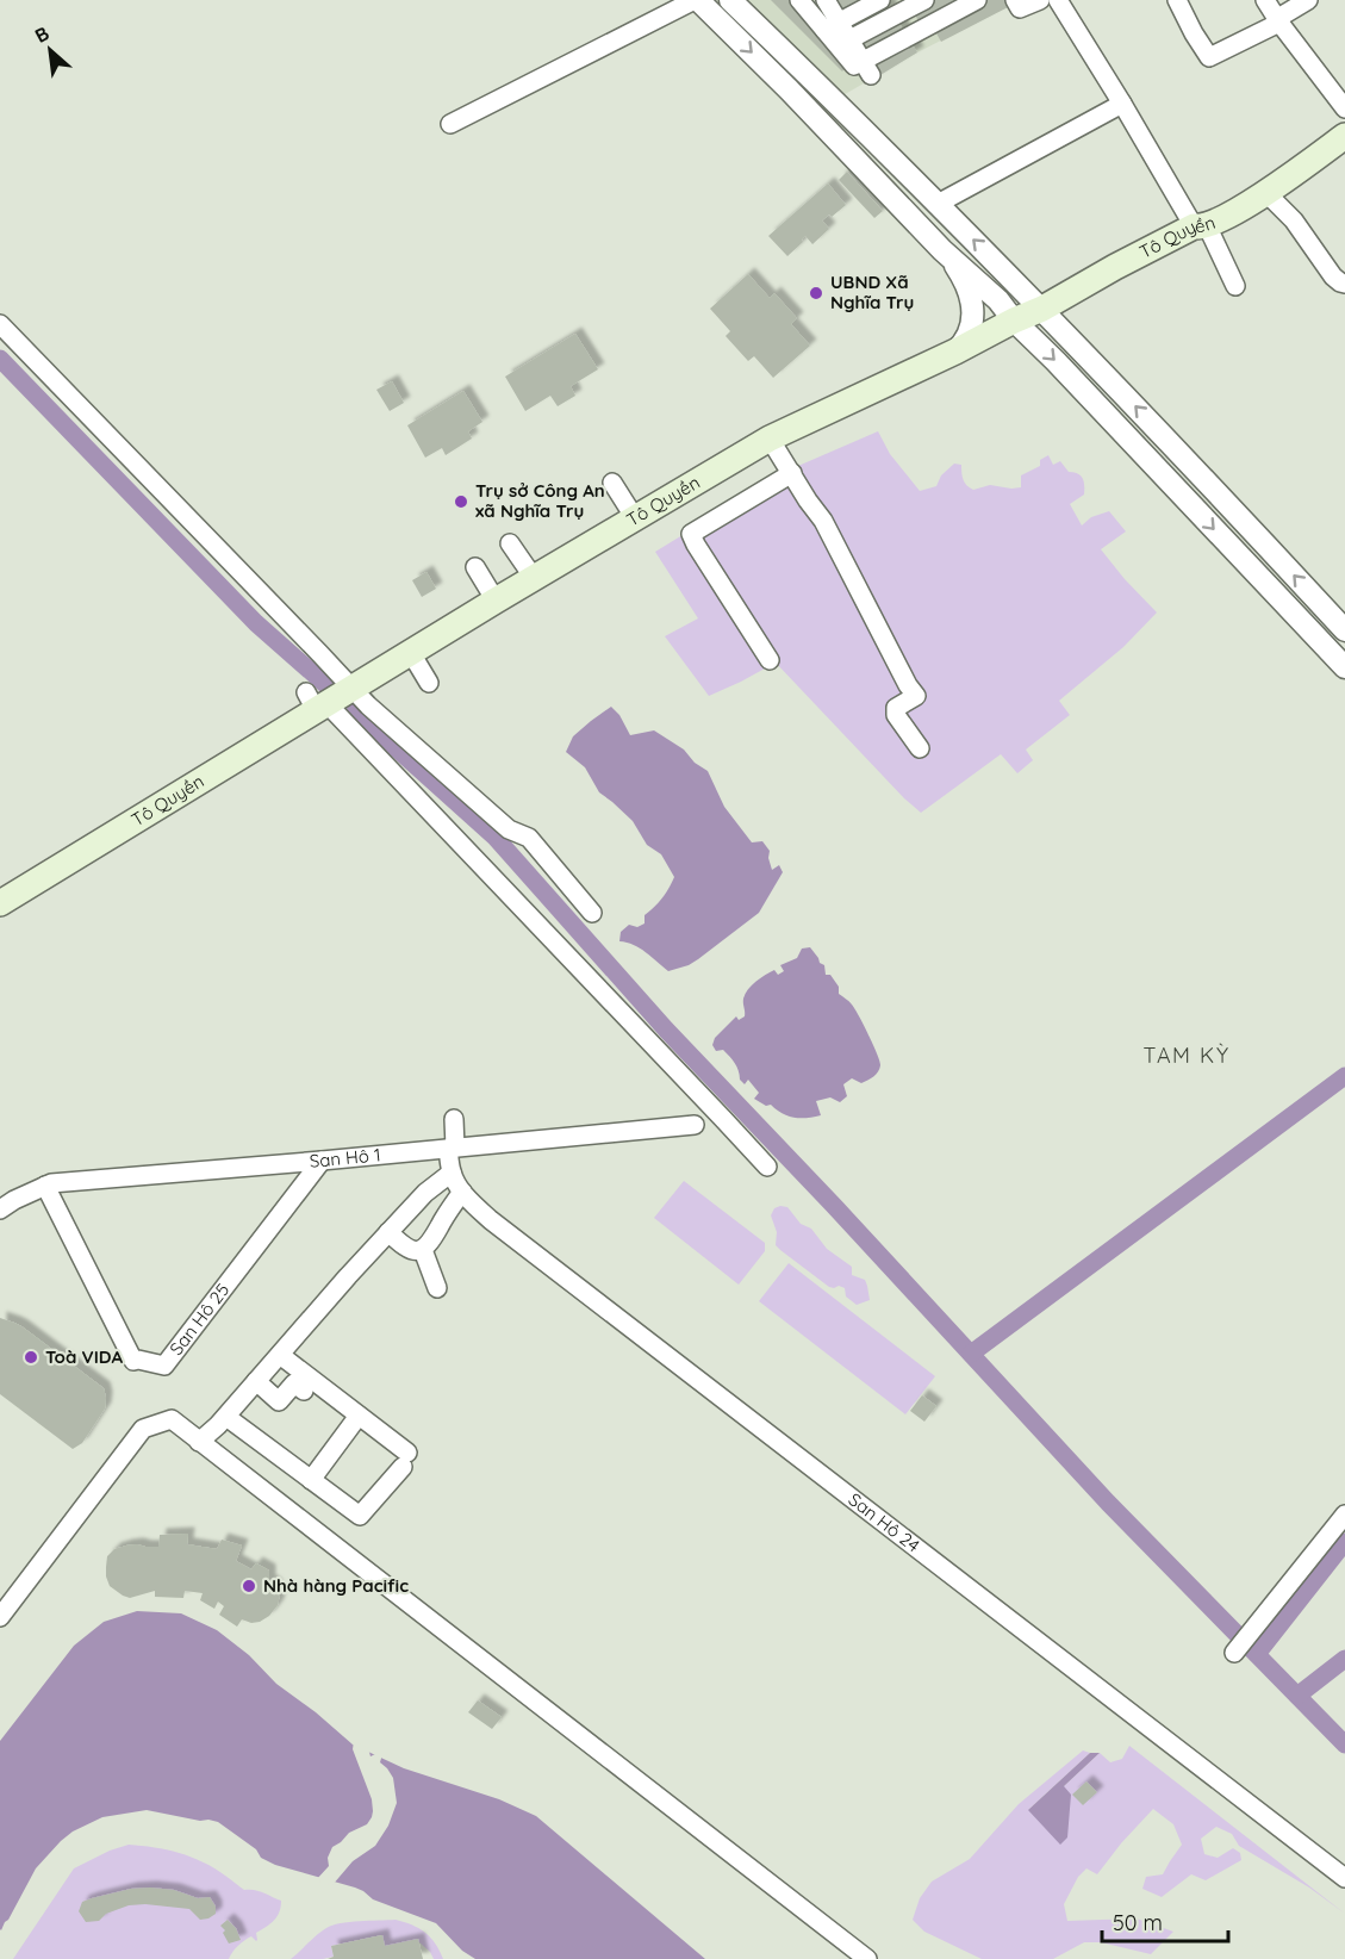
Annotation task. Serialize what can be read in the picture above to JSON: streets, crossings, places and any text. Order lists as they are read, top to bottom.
{
  "streets": {
    "main road": ["Tô Quyền"],
    "street": ["San Hô 1", "San Hô 25", "San Hô 24"]
  },
  "crossings": [
    ["San Hô 1", "San Hô 25"],
    ["San Hô 1", "San Hô 24"]
  ],
  "districts": ["TAM KỲ"],
  "places": [
    "UBND Xã Nghĩa Trụ",
    "Trụ sở Công An xã Nghĩa Trụ",
    "Toà VIDA",
    "Nhà hàng Pacific"
  ],
  "scale_bar": "50 m",
  "north": "top left"
}
